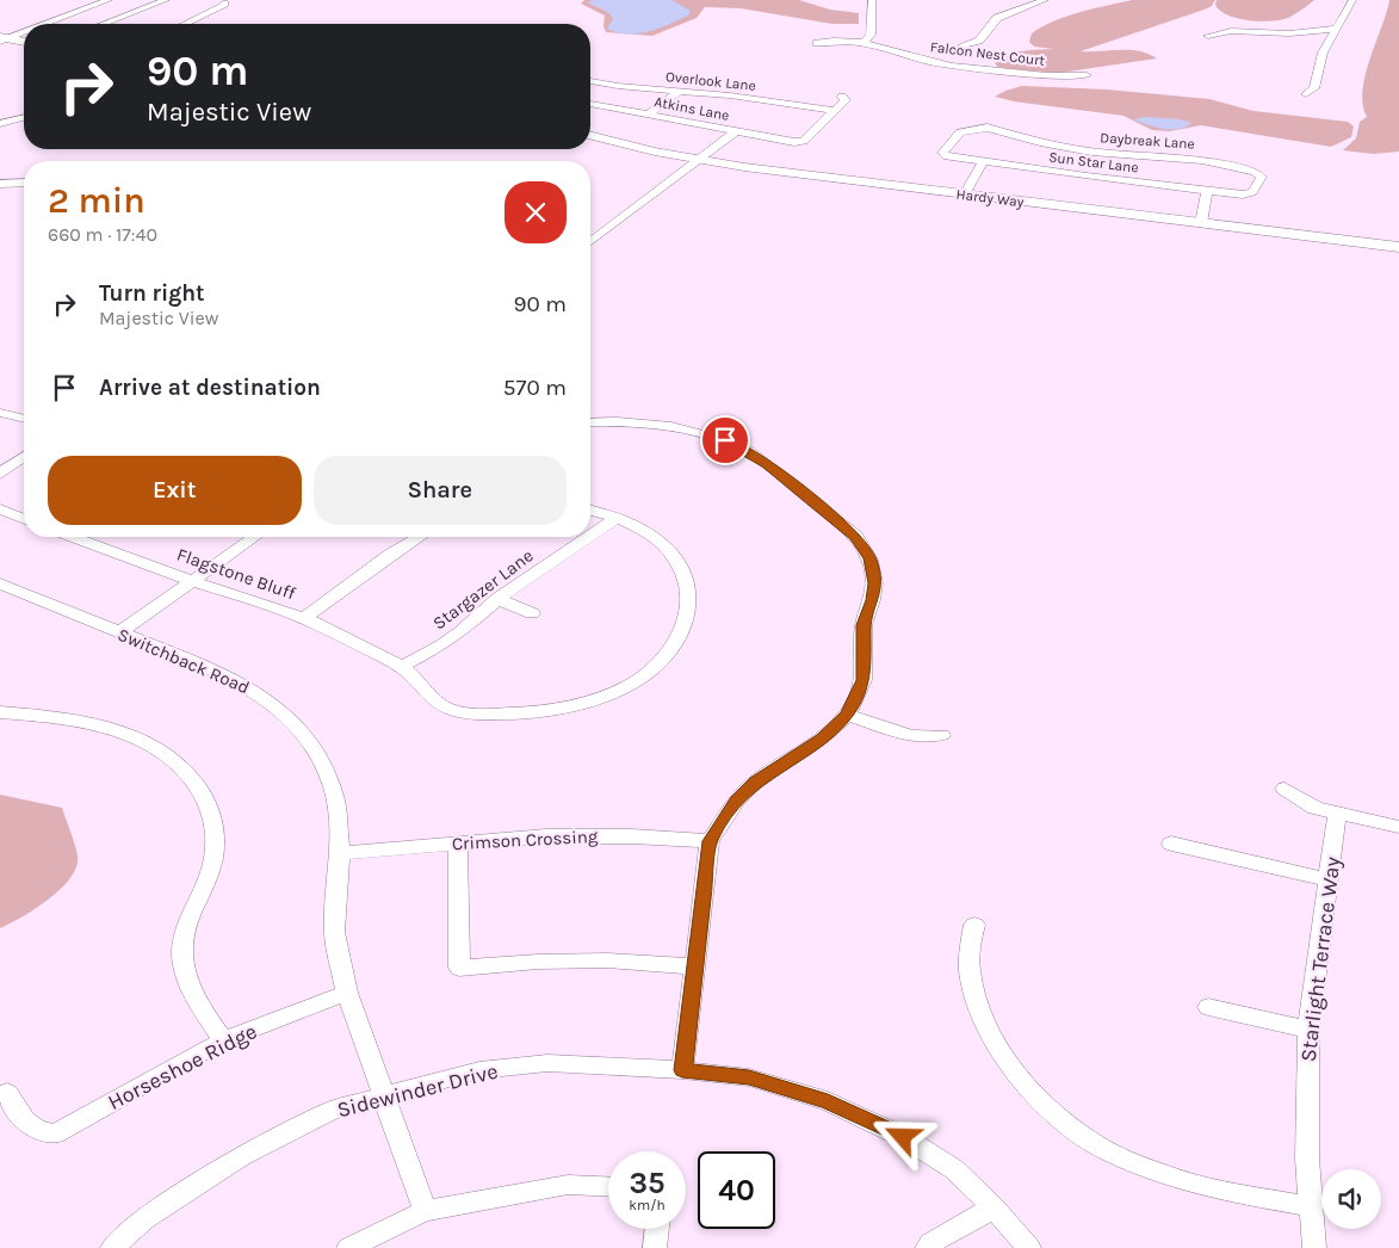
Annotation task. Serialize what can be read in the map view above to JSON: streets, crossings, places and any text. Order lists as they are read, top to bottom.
{
  "streets": {
    "main road": ["Hardy Way"],
    "street": [
      "Falcon Nest Court",
      "Overlook Lane",
      "Atkins Lane",
      "Daybreak Lane",
      "Sun Star Lane",
      "Flagstone Bluff",
      "Stargazer Lane",
      "Switchback Road",
      "Crimson Crossing",
      "Starlight Terrace Way",
      "Horseshoe Ridge",
      "Sidewinder Drive"
    ]
  },
  "crossings": [
    ["Overlook Lane", "Atkins Lane"],
    ["Daybreak Lane", "Sun Star Lane"],
    ["Flagstone Bluff", "Stargazer Lane"],
    ["Switchback Road", "Crimson Crossing"],
    ["Switchback Road", "Horseshoe Ridge"],
    ["Switchback Road", "Sidewinder Drive"]
  ],
  "page": {
    "turn": ["90 m", "Majestic View"],
    "heading": ["2 min", "660 m · 17:40"],
    "list": [
      {
        "name": "Turn right",
        "note": "Majestic View",
        "value": "90 m"
      },
      {
        "name": "Arrive at destination",
        "value": "570 m"
      }
    ],
    "buttons": ["Exit", "Share"],
    "speed": "35 km/h",
    "limit": "40"
  }
}
